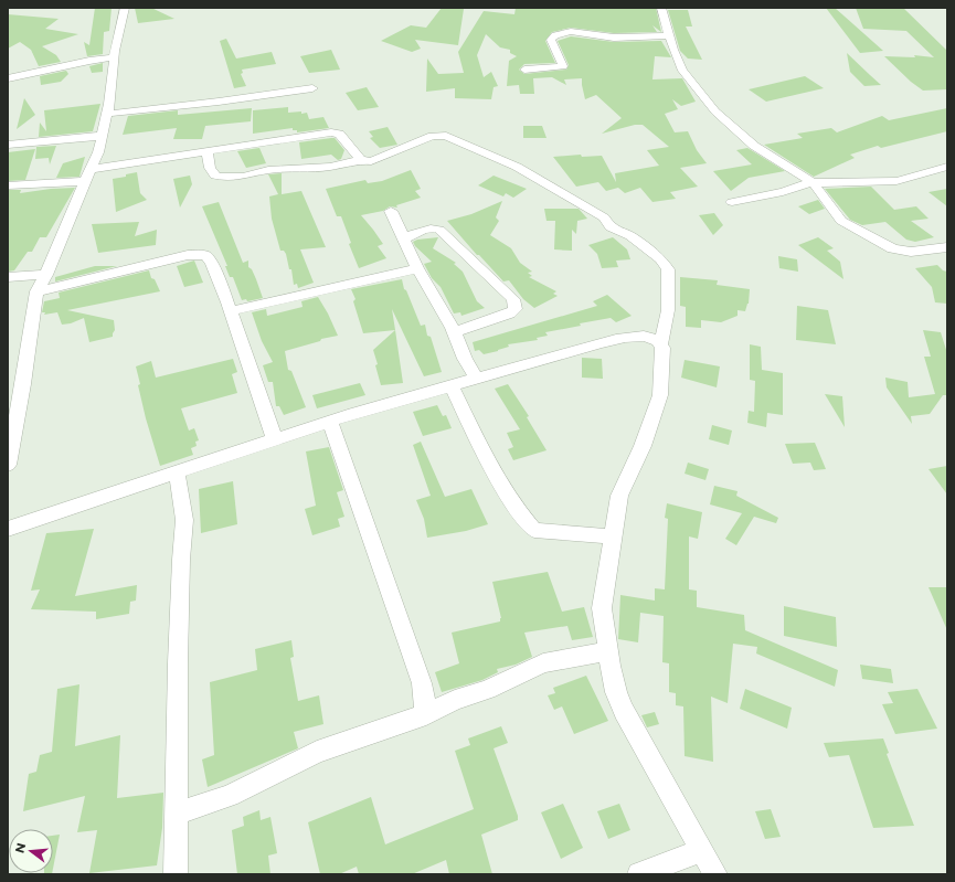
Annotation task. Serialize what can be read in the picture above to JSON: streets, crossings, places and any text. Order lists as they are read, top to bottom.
{
  "north": "left"
}
